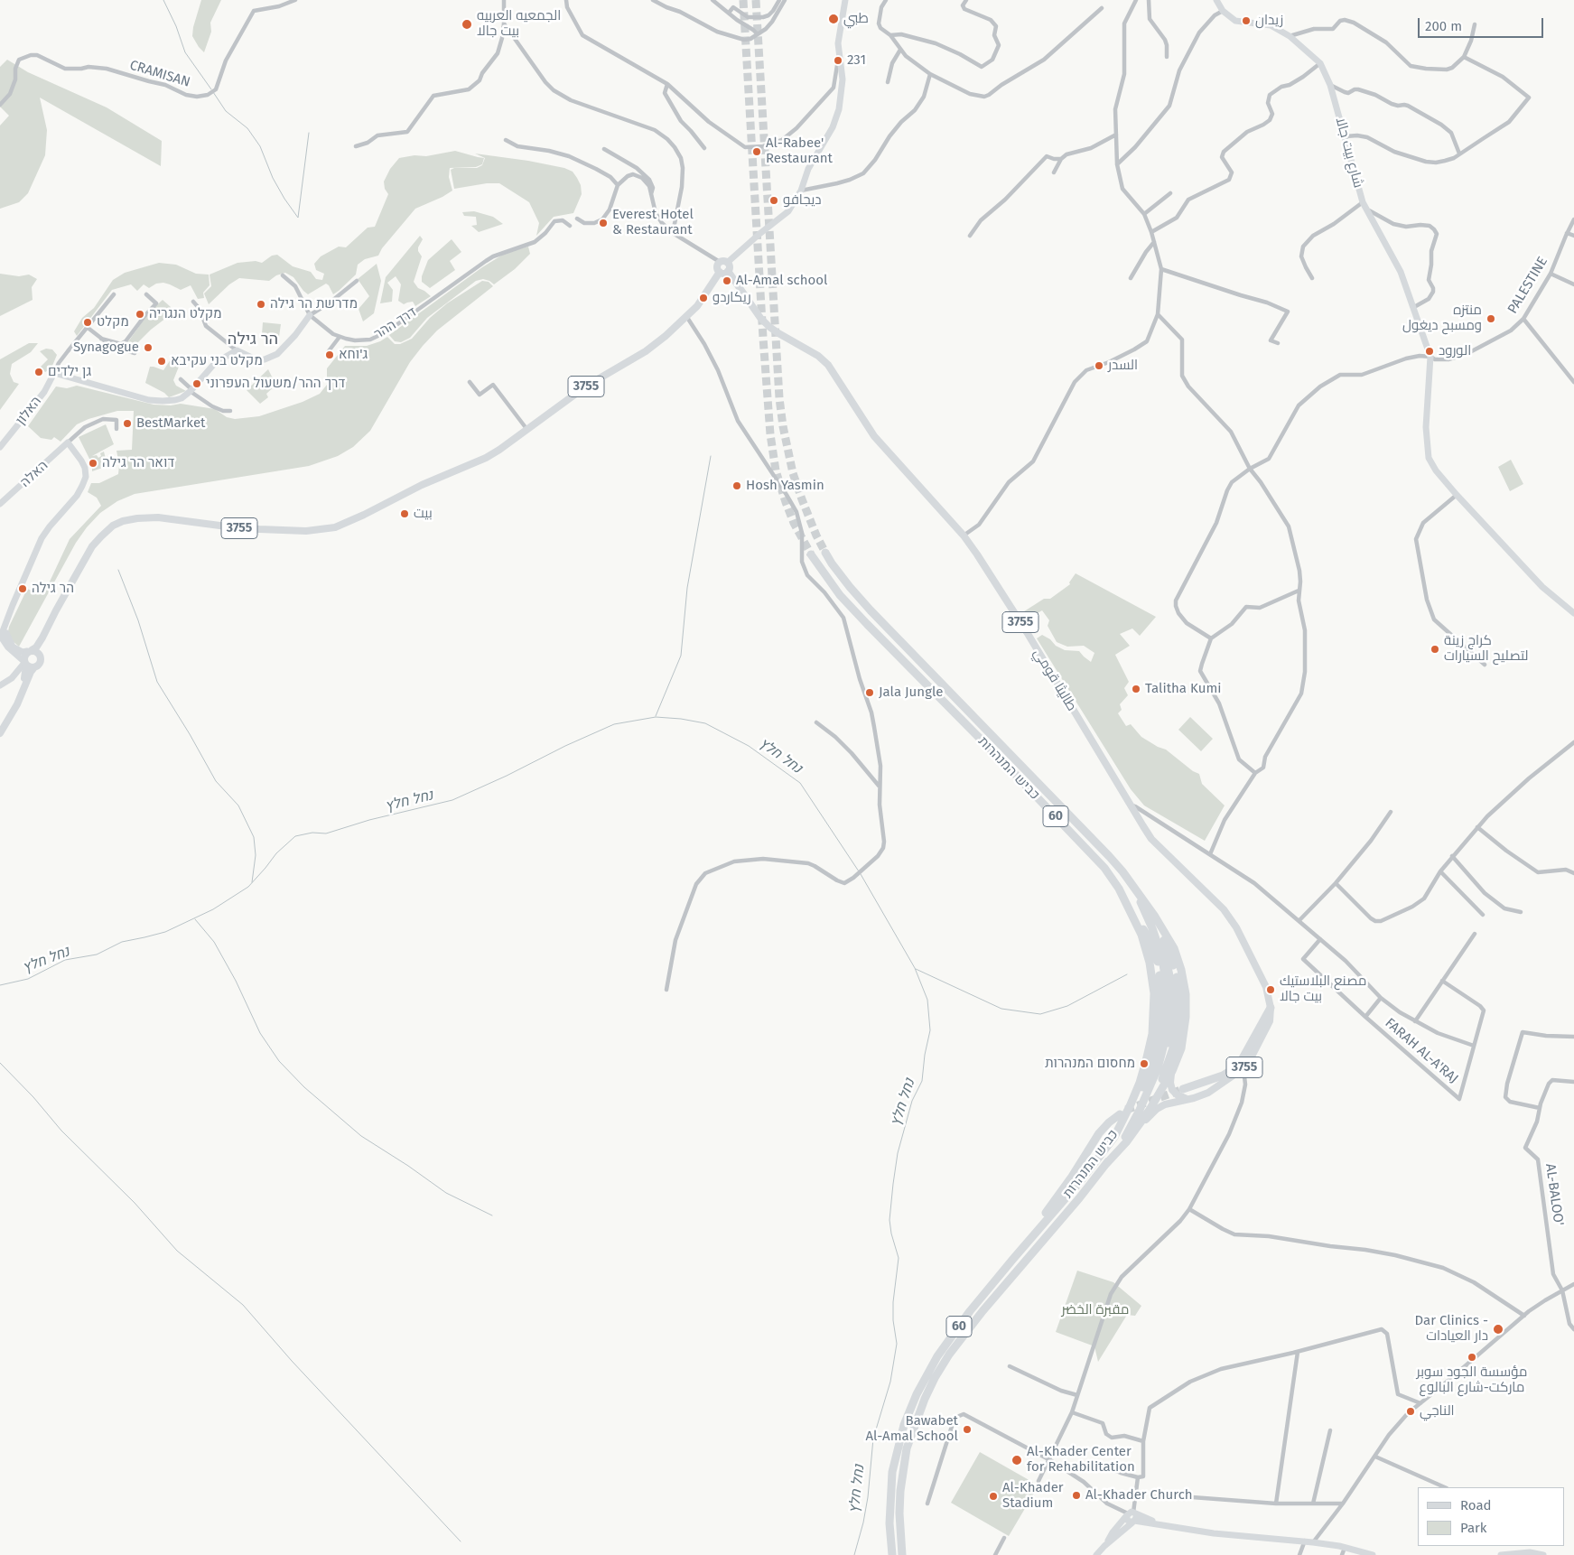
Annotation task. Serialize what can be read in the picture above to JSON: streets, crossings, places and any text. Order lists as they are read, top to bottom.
{
  "streets": {
    "highway": ["כביש המנהרות", "60"],
    "main road": ["3755", "طاليثا قومي"],
    "street": [
      "CRAMISAN",
      "شارع بيت جالا",
      "PALESTINE",
      "דרך ההר",
      "האלון",
      "האלה",
      "FARAH AL-A'RAJ",
      "AL-BALOO'"
    ]
  },
  "crossings": [
    ["شارع بيت جالا", "PALESTINE"],
    ["3755", "طاليثا قومي"],
    ["3755", "60"],
    ["כביש המנהרות", "60"]
  ],
  "districts": ["הר גילה"],
  "water": ["נחל חלץ"],
  "parks": ["مقبرة الخضر"],
  "places": [
    "طبي",
    "زيدان",
    "الجمعيه العربيه بيت جالا",
    "231",
    "Al-Rabee' Restaurant",
    "ديجافو",
    "Everest Hotel & Restaurant",
    "Al-Amal school",
    "ريكاردو",
    "מדרשת הר גילה",
    "מקלט הנגריה",
    "منتزه ومسبح ديغول",
    "מקלט",
    "Synagogue",
    "الورود",
    "ג'וחא",
    "מקלט בני עקיבא",
    "السدر",
    "גן ילדים",
    "דרך ההר/משעול העפרוני",
    "BestMarket",
    "דואר הר גילה",
    "Hosh Yasmin",
    "بيت",
    "הר גילה",
    "كراج زينة لتصليح السيارات",
    "Talitha Kumi",
    "Jala Jungle",
    "مصنع البلاستيك بيت جالا",
    "מחסום המנהרות",
    "Dar Clinics - دار العيادات",
    "مؤسسة الجود سوبر ماركت-شارع البالوع",
    "الناجي",
    "Bawabet Al-Amal School",
    "Al-Khader Center for Rehabilitation",
    "Al-Khader Church",
    "Al-Khader Stadium"
  ],
  "legend": ["Road", "Park"],
  "scale_bar": "200 m"
}
